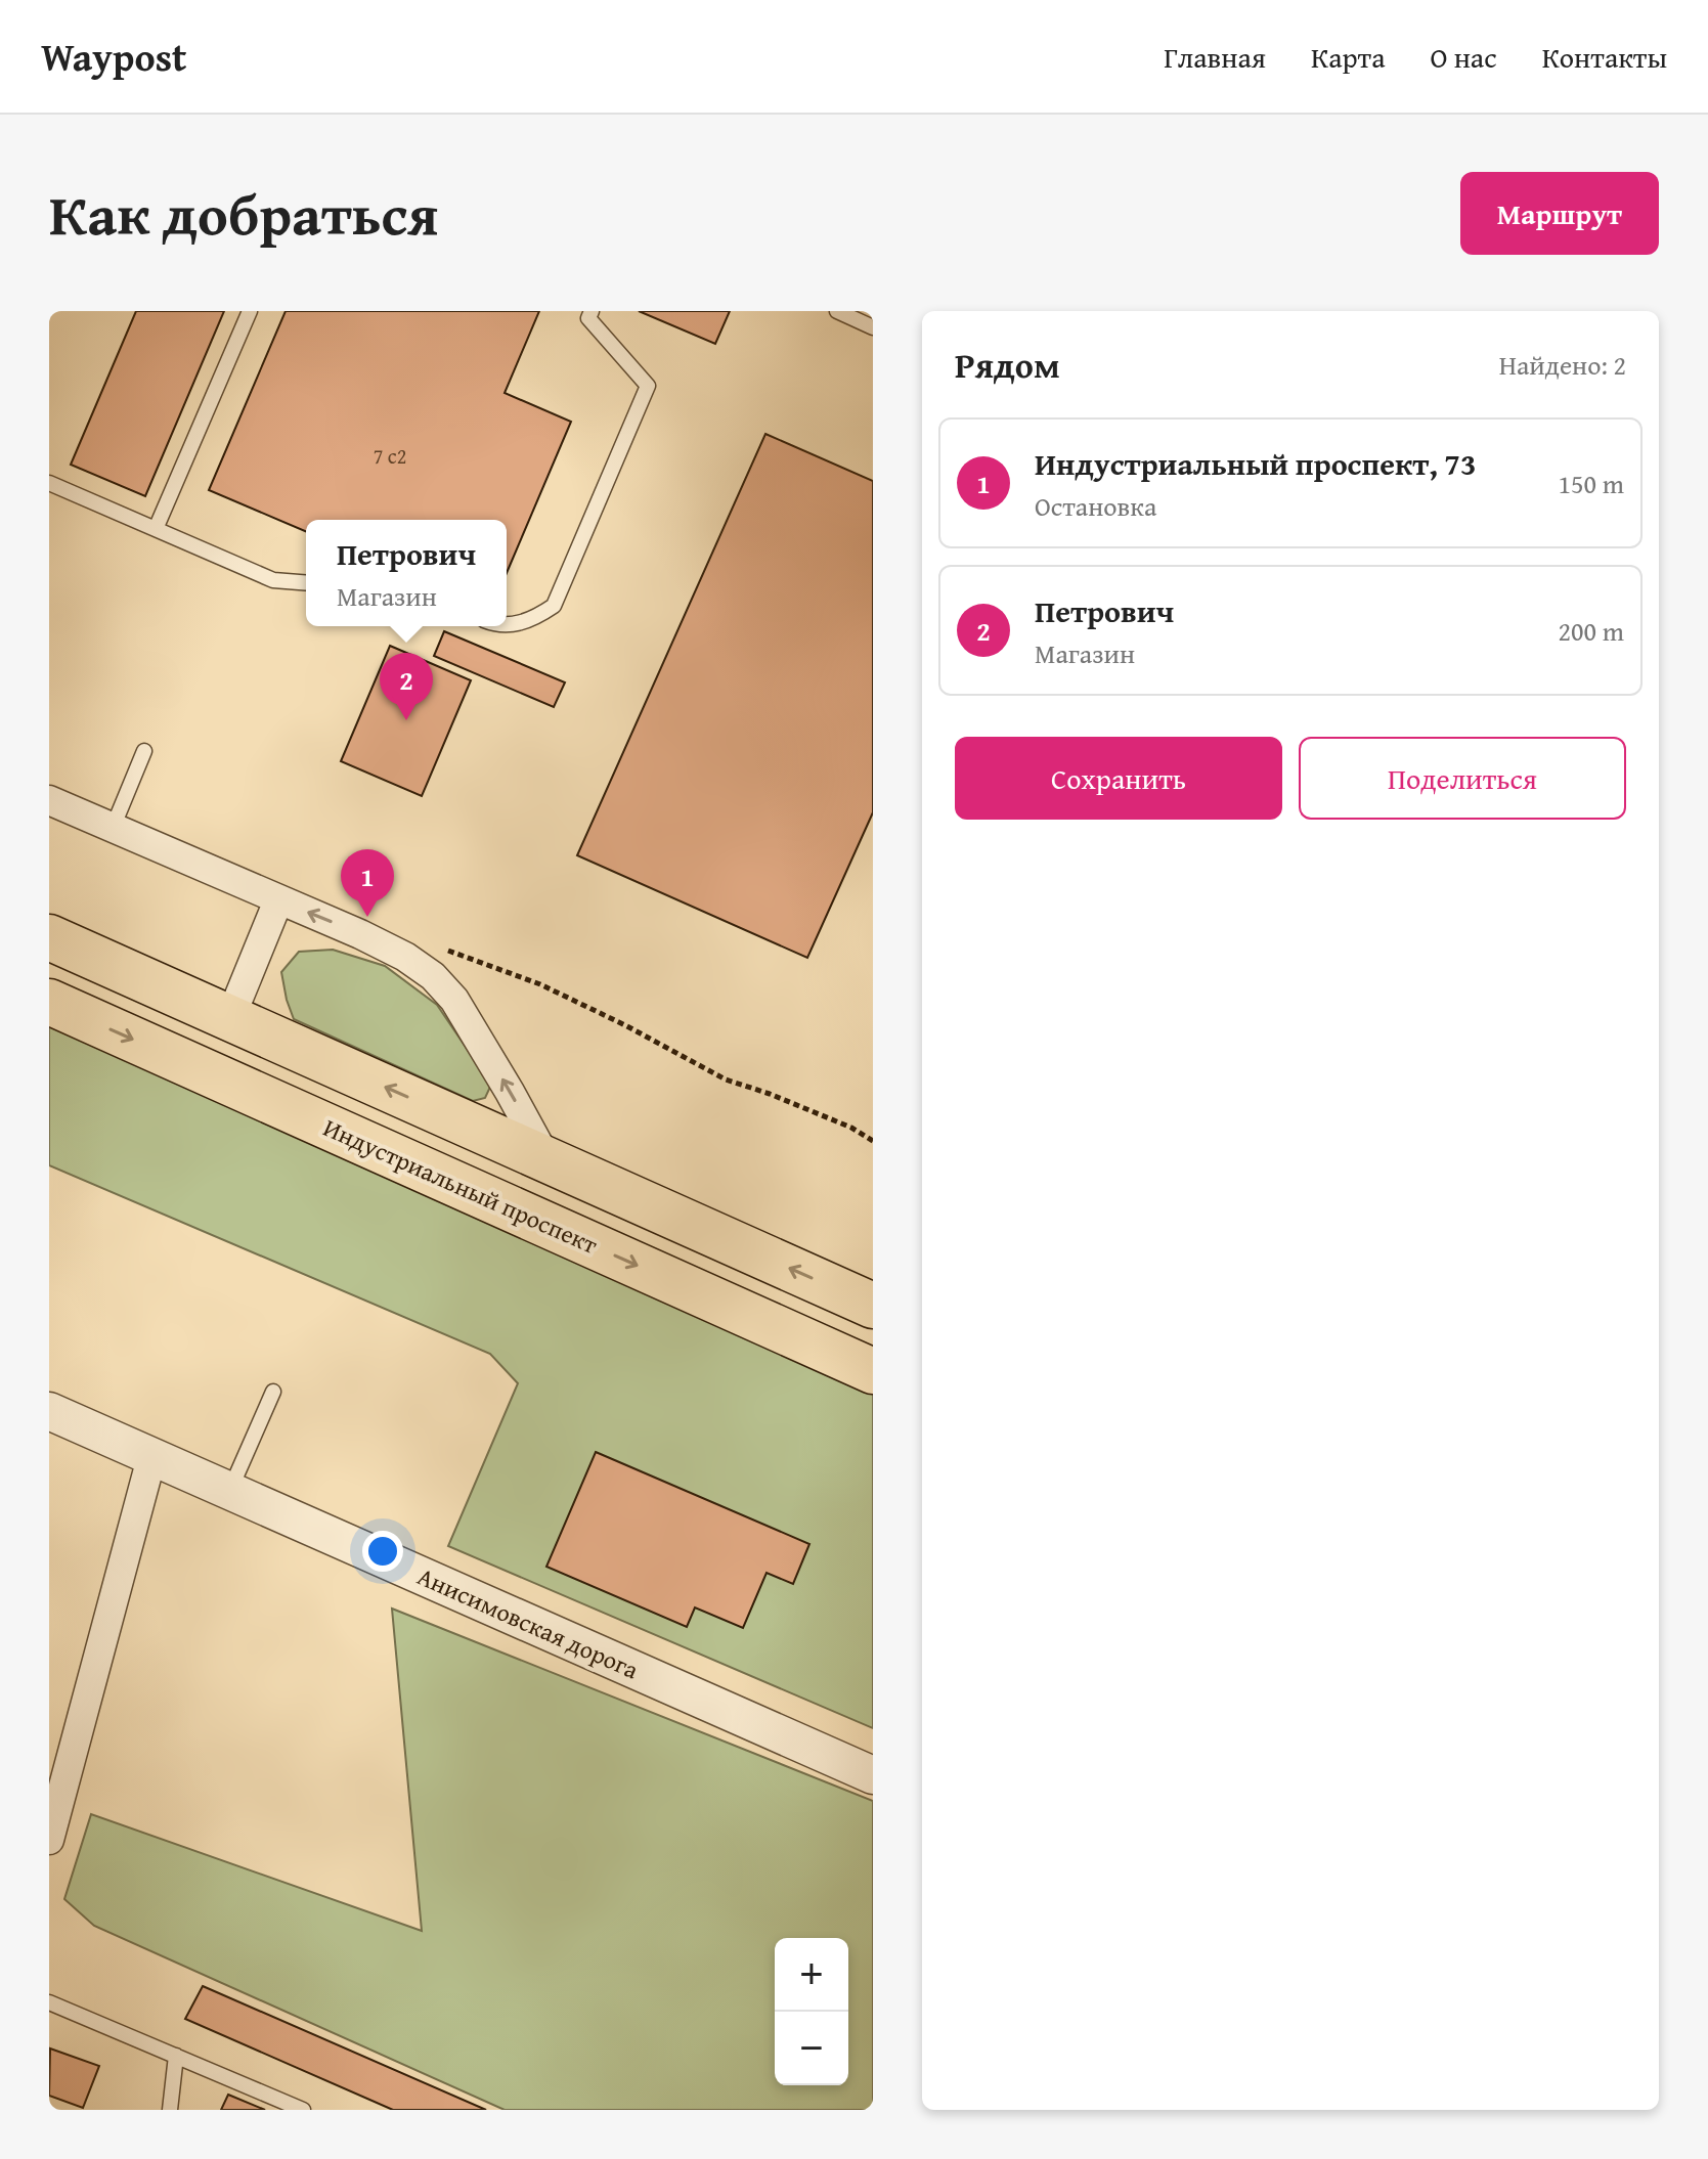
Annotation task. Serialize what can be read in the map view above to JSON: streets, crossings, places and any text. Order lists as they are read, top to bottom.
{
  "streets": {
    "main road": ["Индустриальный проспект"],
    "street": ["Анисимовская дорога"]
  },
  "house_numbers": ["7 с2"],
  "page": {
    "header": "Waypost",
    "nav": [
      "Главная",
      "Карта",
      "О нас",
      "Контакты"
    ],
    "title": "Как добраться",
    "buttons": [
      "Маршрут",
      ["Сохранить", "Поделиться"]
    ],
    "heading": ["Рядом", "Найдено: 2"],
    "list": [
      {
        "mark": "1",
        "name": "Индустриальный проспект, 73",
        "note": "Остановка",
        "value": "150 m"
      },
      {
        "mark": "2",
        "name": "Петрович",
        "note": "Магазин",
        "value": "200 m"
      }
    ],
    "popup": ["Петрович", "Магазин"],
    "pins": ["2", "1"],
    "map_buttons": ["+", "−"]
  }
}
